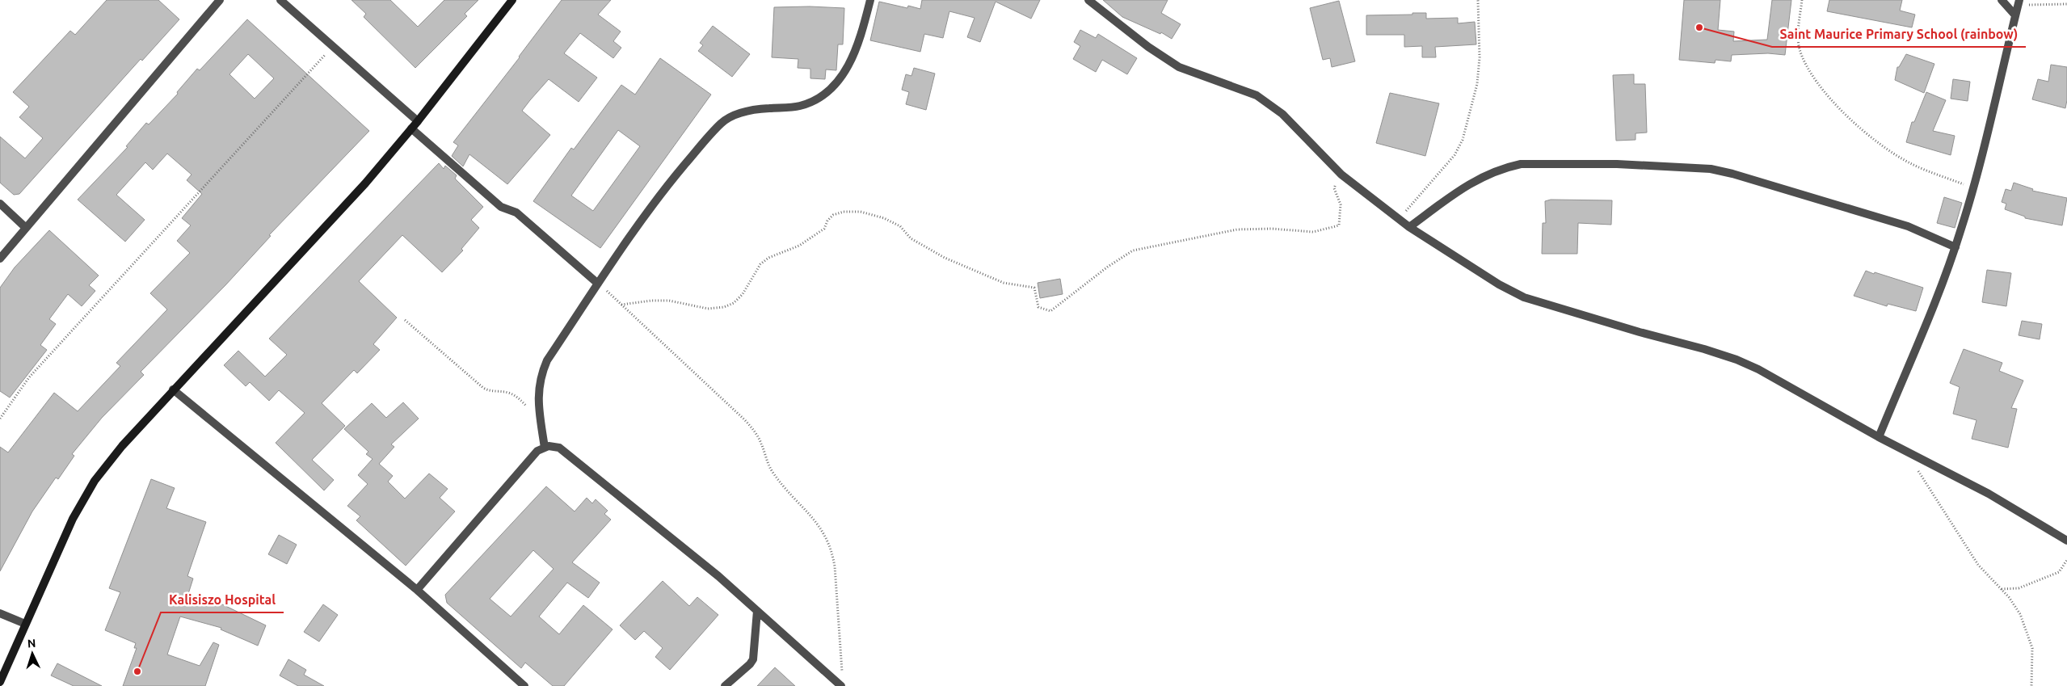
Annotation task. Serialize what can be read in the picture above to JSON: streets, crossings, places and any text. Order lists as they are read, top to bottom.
{
  "places": ["Saint Maurice Primary School (rainbow)", "Kalisiszo Hospital"],
  "north": "top"
}
